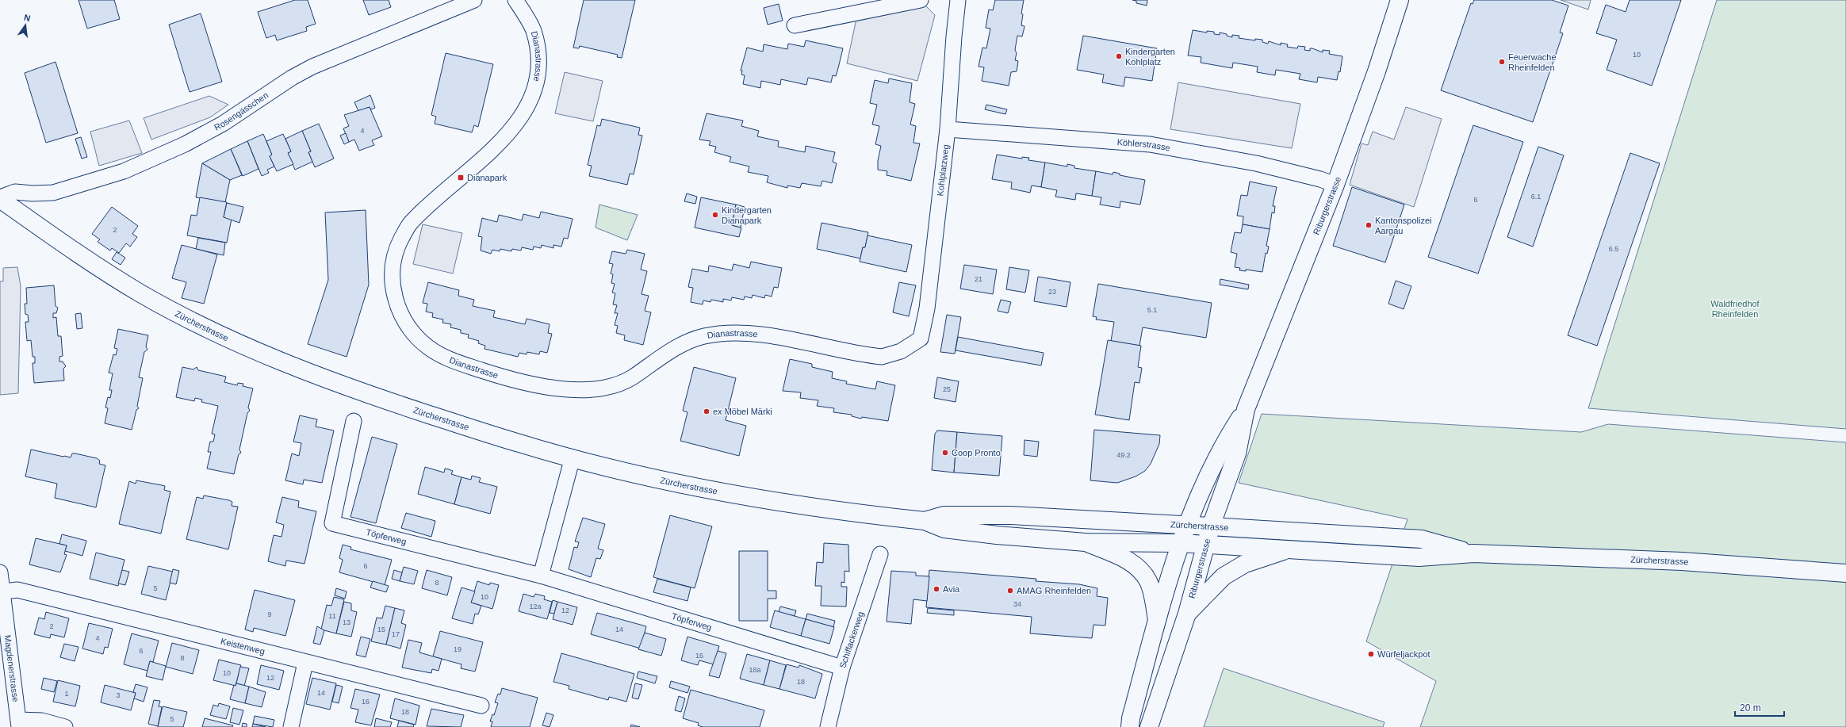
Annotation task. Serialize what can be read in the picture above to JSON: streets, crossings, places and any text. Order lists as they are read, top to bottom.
{
  "streets": {
    "main road": ["Riburgerstrasse", "Zürcherstrasse"],
    "street": [
      "Dianastrasse",
      "Rosengässchen",
      "Köhlerstrasse",
      "Kohlplatzweg",
      "Töpferweg",
      "Schiffackerweg",
      "Keistenweg",
      "Magdenerstrasse"
    ]
  },
  "crossings": [
    ["Dianastrasse", "Kohlplatzweg"],
    ["Rosengässchen", "Zürcherstrasse"],
    ["Köhlerstrasse", "Kohlplatzweg"],
    ["Köhlerstrasse", "Riburgerstrasse"],
    ["Riburgerstrasse", "Zürcherstrasse"],
    ["Töpferweg", "Schiffackerweg"],
    ["Keistenweg", "Magdenerstrasse"]
  ],
  "parks": ["Waldfriedhof Rheinfelden"],
  "places": {
    "other": [
      "Kindergarten Kohlplatz",
      "Feuerwache Rheinfelden",
      "Kindergarten Dianapark",
      "Kantonspolizei Aargau",
      "ex Möbel Märki",
      "Coop Pronto",
      "Avia",
      "AMAG Rheinfelden",
      "Würfeljackpot"
    ],
    "transit": ["Dianapark"]
  },
  "house_numbers": [
    "10",
    "4",
    "6.1",
    "6",
    "2",
    "6.5",
    "21",
    "23",
    "5.1",
    "25",
    "49.2",
    "6",
    "8",
    "5",
    "10",
    "34",
    "12a",
    "12",
    "9",
    "11",
    "13",
    "2",
    "15",
    "14",
    "17",
    "4",
    "19",
    "6",
    "16",
    "8",
    "18a",
    "10",
    "12",
    "18",
    "14",
    "1",
    "3",
    "16",
    "18",
    "5"
  ],
  "scale_bar": "20 m",
  "north": "top"
}
